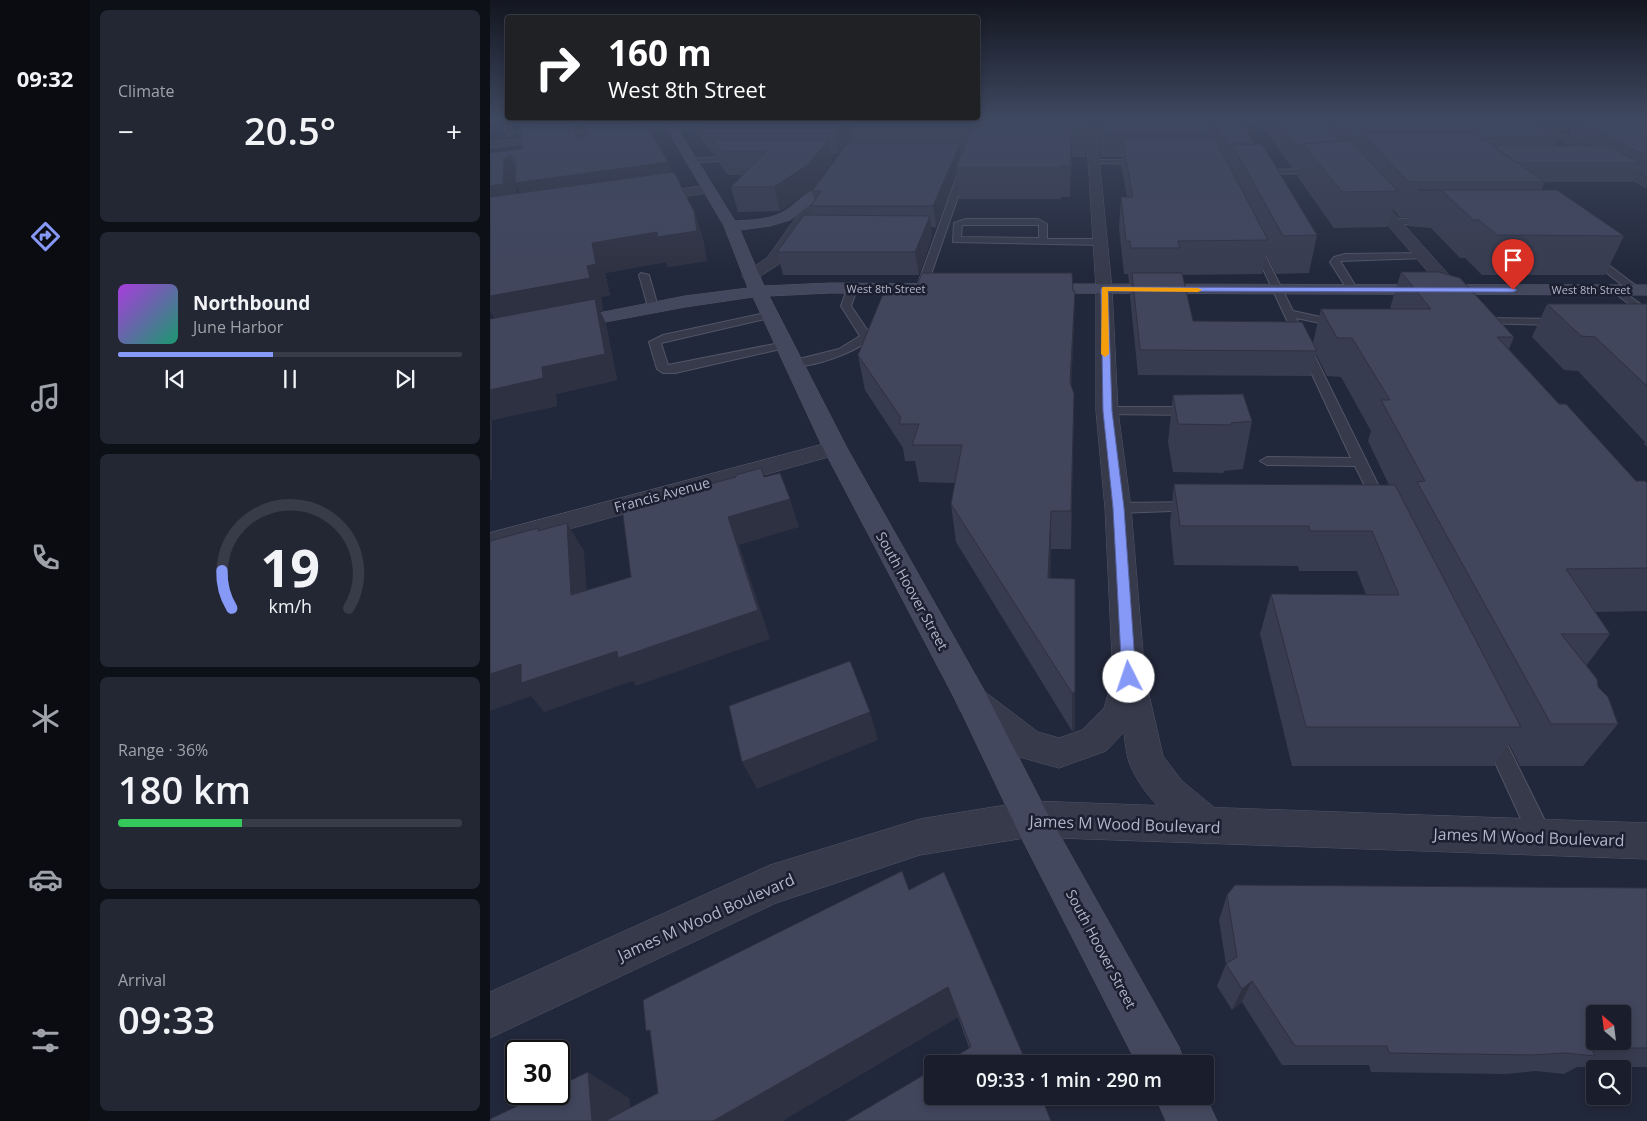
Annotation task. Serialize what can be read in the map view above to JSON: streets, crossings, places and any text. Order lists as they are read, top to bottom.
{
  "streets": {
    "main road": ["West 8th Street", "South Hoover Street"],
    "street": ["Francis Avenue", "James M Wood Boulevard"]
  },
  "crossings": [
    ["West 8th Street", "South Hoover Street"],
    ["Francis Avenue", "South Hoover Street"],
    ["South Hoover Street", "James M Wood Boulevard"]
  ],
  "north": "top left",
  "page": {
    "tabs": "09:32",
    "tile": [
      "Climate",
      ["Range · 36%", "180 km"],
      ["Arrival", "09:33"]
    ],
    "turn": ["160 m", "West 8th Street"],
    "heat": ["−", "20.5°", "+"],
    "song": ["Northbound", "June Harbor"],
    "limit": "30",
    "trip": "09:33 · 1 min · 290 m",
    "gauge": ["19", "km/h"]
  }
}
